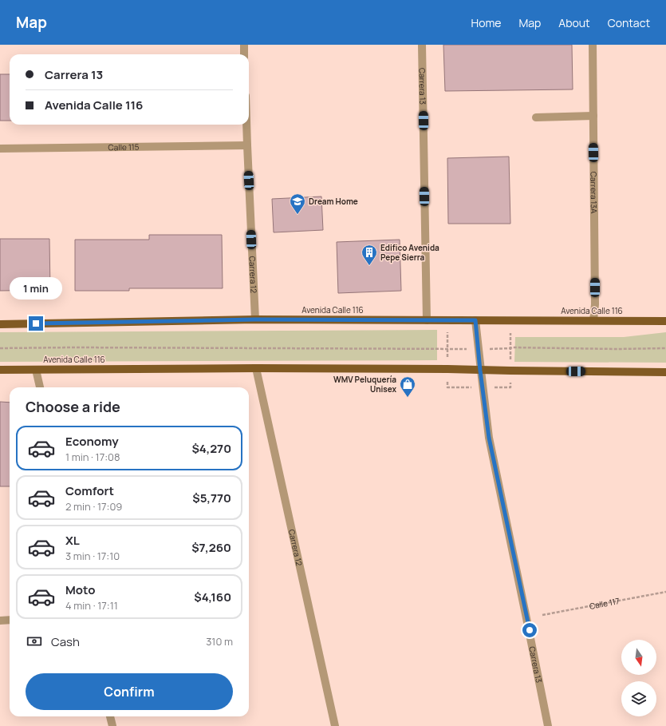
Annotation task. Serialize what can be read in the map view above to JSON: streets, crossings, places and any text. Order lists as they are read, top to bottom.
{
  "streets": {
    "main road": ["Avenida Calle 116"],
    "street": [
      "Carrera 13",
      "Calle 115",
      "Carrera 13A",
      "Carrera 12"
    ],
    "path": ["Calle 117"]
  },
  "crossings": [
    ["Carrera 13", "Avenida Calle 116"],
    ["Calle 115", "Carrera 12"],
    ["Carrera 13A", "Avenida Calle 116"],
    ["Carrera 12", "Avenida Calle 116"]
  ],
  "places": {
    "school or university": ["Dream Home"],
    "building": ["Edifico Avenida Pepe Sierra"],
    "shop": ["WMV Peluquería Unisex"]
  },
  "north": "bottom",
  "page": {
    "header": "Map",
    "nav": [
      "Home",
      "Map",
      "About",
      "Contact"
    ],
    "banner": ["Carrera 13", "Avenida Calle 116"],
    "bubble": "1 min",
    "heading": "Choose a ride",
    "list": [
      {
        "name": "Economy",
        "note": "1 min · 17:08",
        "value": "$4,270"
      },
      {
        "name": "Comfort",
        "note": "2 min · 17:09",
        "value": "$5,770"
      },
      {
        "name": "XL",
        "note": "3 min · 17:10",
        "value": "$7,260"
      },
      {
        "name": "Moto",
        "note": "4 min · 17:11",
        "value": "$4,160"
      }
    ],
    "pay": ["Cash", "310 m"],
    "buttons": "Confirm"
  }
}
